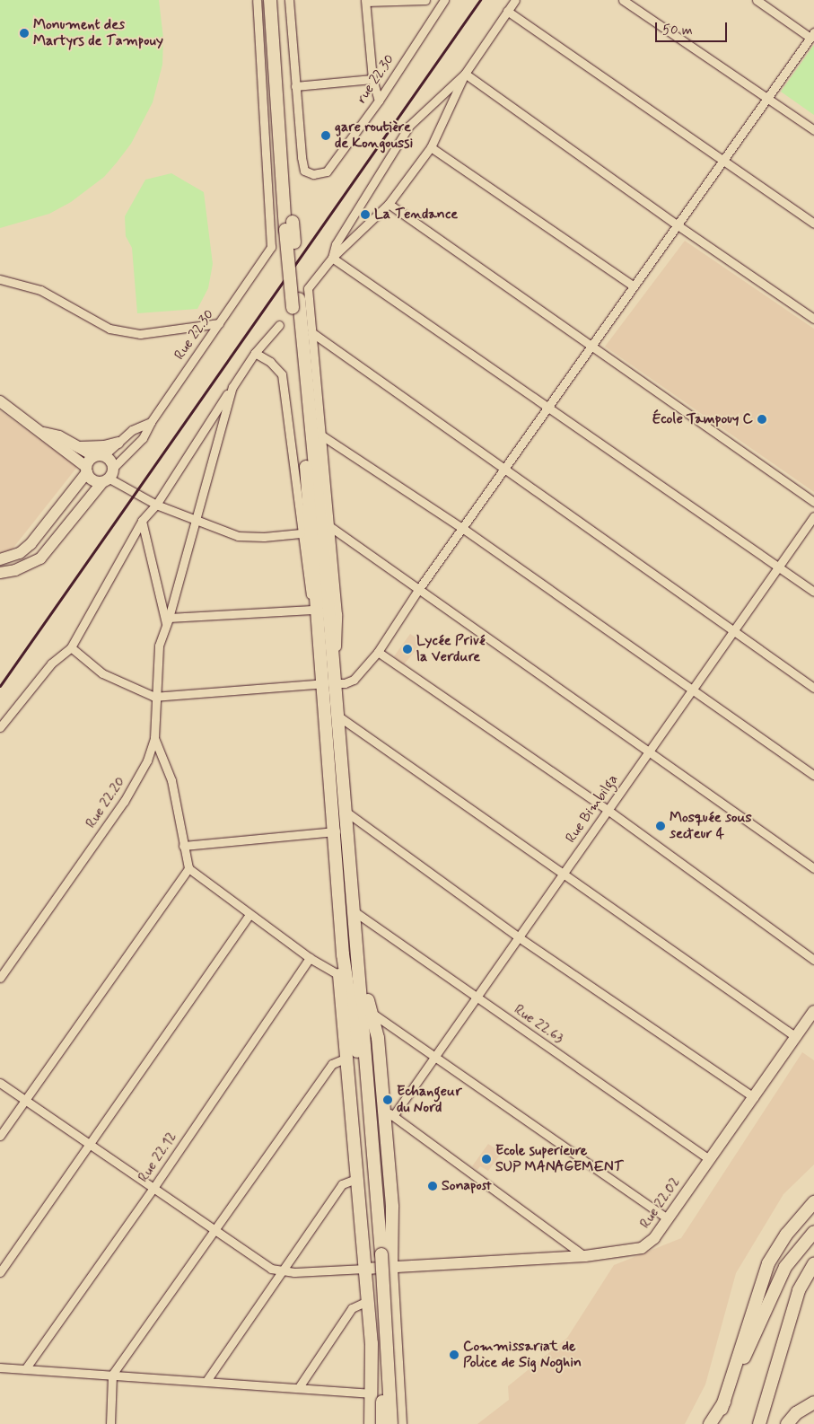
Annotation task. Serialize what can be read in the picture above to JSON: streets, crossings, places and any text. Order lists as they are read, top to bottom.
{
  "streets": {
    "street": [
      "rue 22.30",
      "Rue 22.30",
      "Rue 22.20",
      "Rue Bimbilga",
      "Rue 22.63",
      "Rue 22.12",
      "Rue 22.02"
    ]
  },
  "crossings": [
    ["Rue Bimbilga", "Rue 22.63"],
    ["Rue 22.63", "Rue 22.02"]
  ],
  "places": [
    "Monument des Martyrs de Tampouy",
    "gare routière de Kongoussi",
    "La Tendance",
    "École Tampouy C",
    "Lycée Privé la Verdure",
    "Mosquée sous secteur 4",
    "Echangeur du Nord",
    "Ecole superieure SUP MANAGEMENT",
    "Sonapost",
    "Commissariat de Police de Sig Noghin"
  ],
  "scale_bar": "50 m"
}
